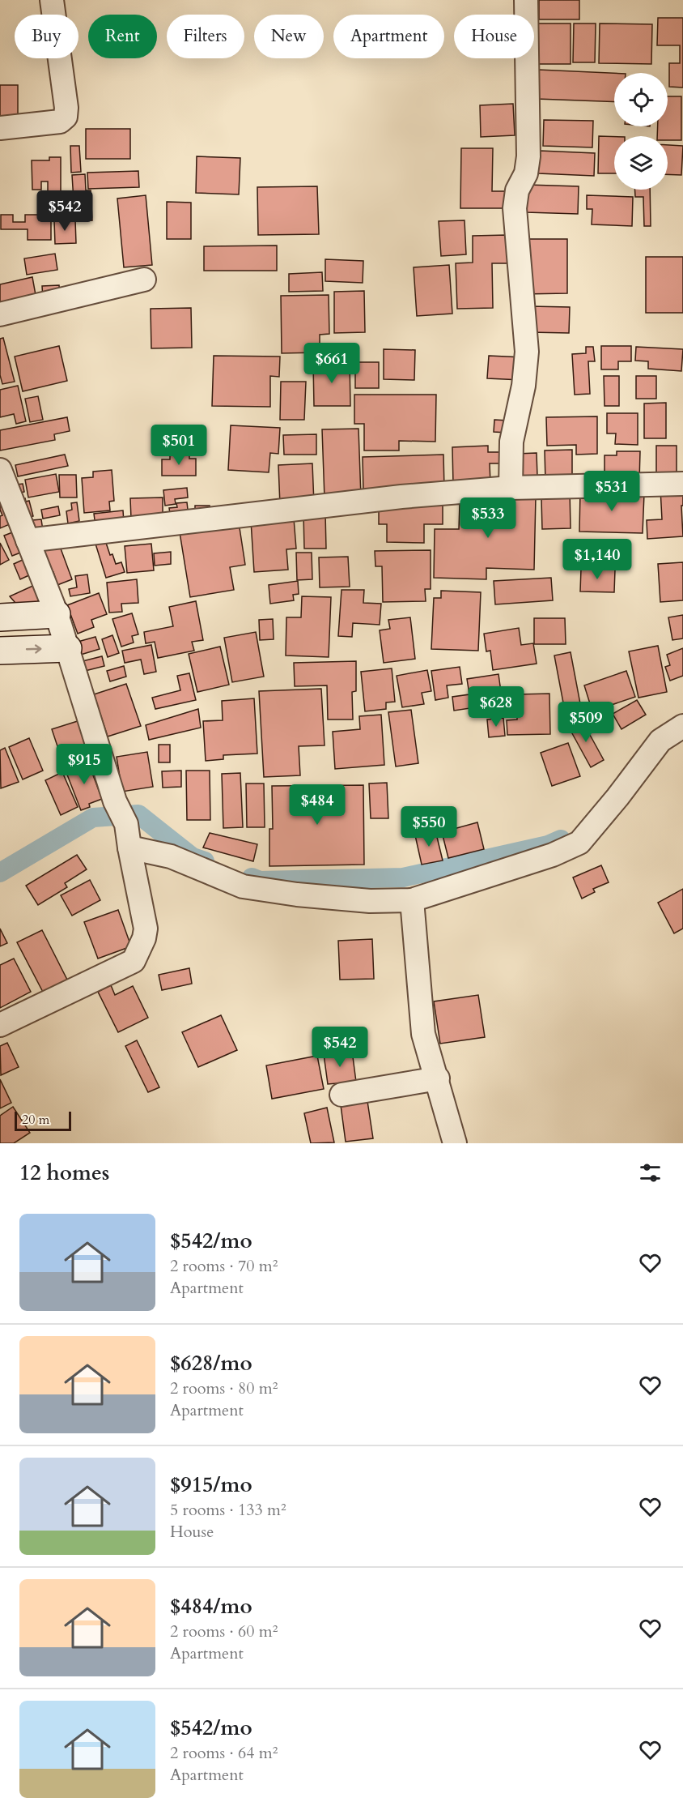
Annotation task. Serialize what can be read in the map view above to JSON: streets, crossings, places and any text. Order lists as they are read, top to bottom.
{
  "scale_bar": "20 m",
  "page": {
    "chip": [
      "Buy",
      "Rent",
      "Filters",
      "New",
      "Apartment",
      "House"
    ],
    "price": [
      "$542",
      "$661",
      "$501",
      "$531",
      "$533",
      "$1,140",
      "$628",
      "$509",
      "$915",
      "$484",
      "$550",
      "$542"
    ],
    "scale": "20 m",
    "heading": "12 homes",
    "list": [
      {
        "name": "$542/mo",
        "note": "2 rooms · 70 m² · Apartment"
      },
      {
        "name": "$628/mo",
        "note": "2 rooms · 80 m² · Apartment"
      },
      {
        "name": "$915/mo",
        "note": "5 rooms · 133 m² · House"
      },
      {
        "name": "$484/mo",
        "note": "2 rooms · 60 m² · Apartment"
      },
      {
        "name": "$542/mo",
        "note": "2 rooms · 64 m² · Apartment"
      }
    ]
  }
}
